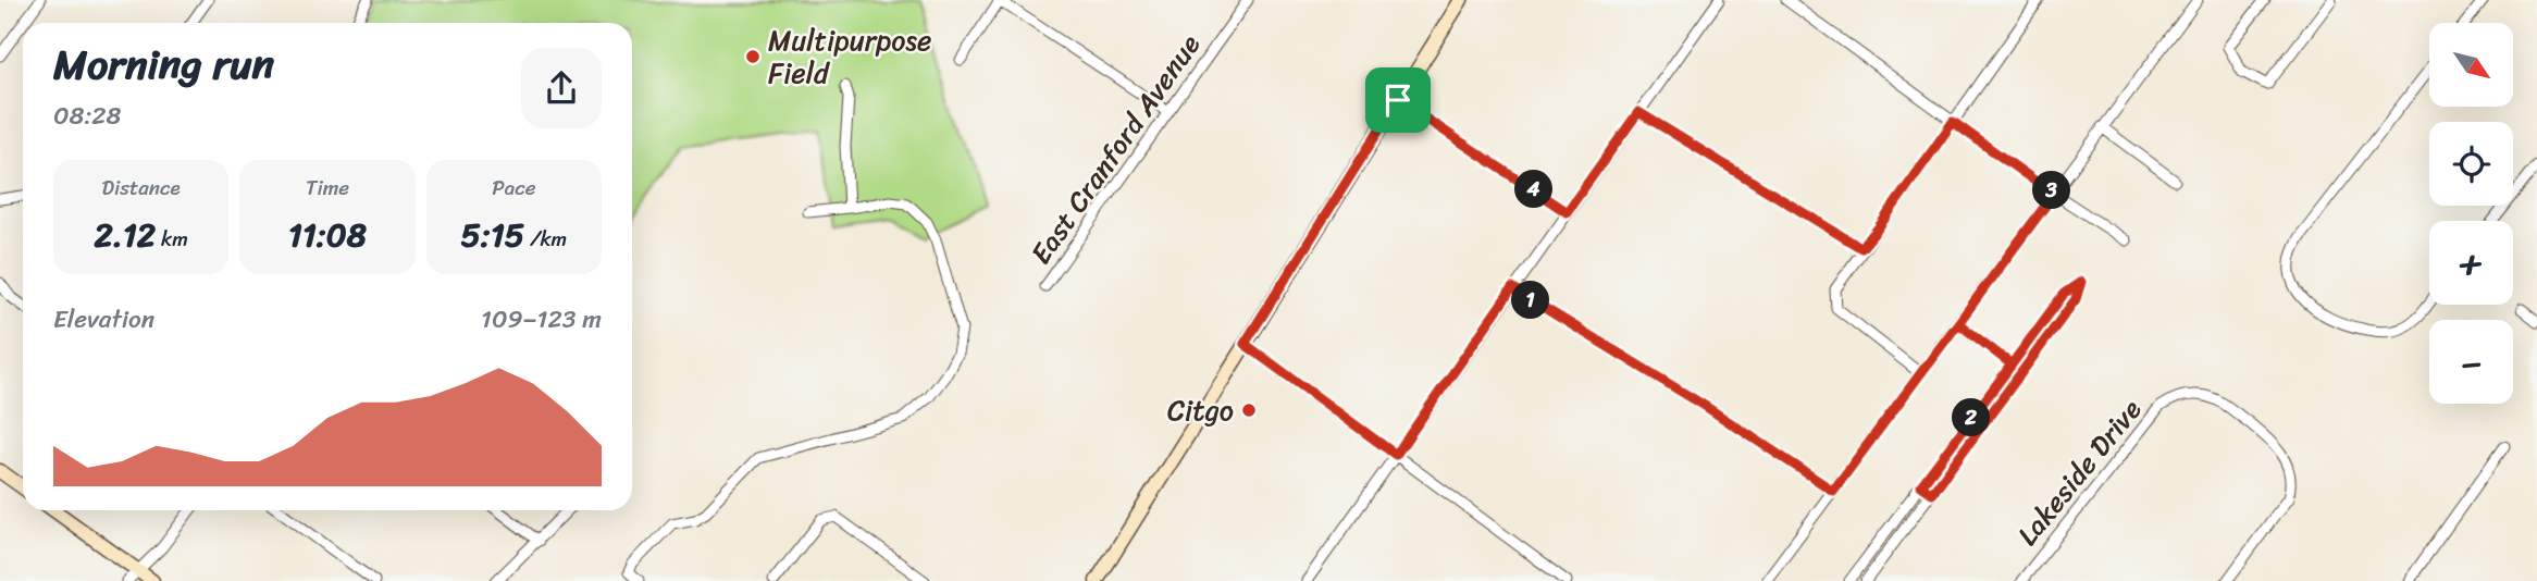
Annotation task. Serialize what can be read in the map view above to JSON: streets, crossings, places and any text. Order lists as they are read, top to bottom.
{
  "streets": {
    "street": ["East Cranford Avenue", "Lakeside Drive"]
  },
  "places": ["Multipurpose Field", "Citgo"],
  "north": "bottom right",
  "page": {
    "map_buttons": ["+", "−"],
    "heading": ["Morning run", "08:28"],
    "stats": [
      ["Distance", "2.12 km"],
      ["Time", "11:08"],
      ["Pace", "5:15 /km"]
    ],
    "pins": [
      "4",
      "3",
      "1",
      "2"
    ],
    "chart": ["Elevation", "109–123 m"]
  }
}
